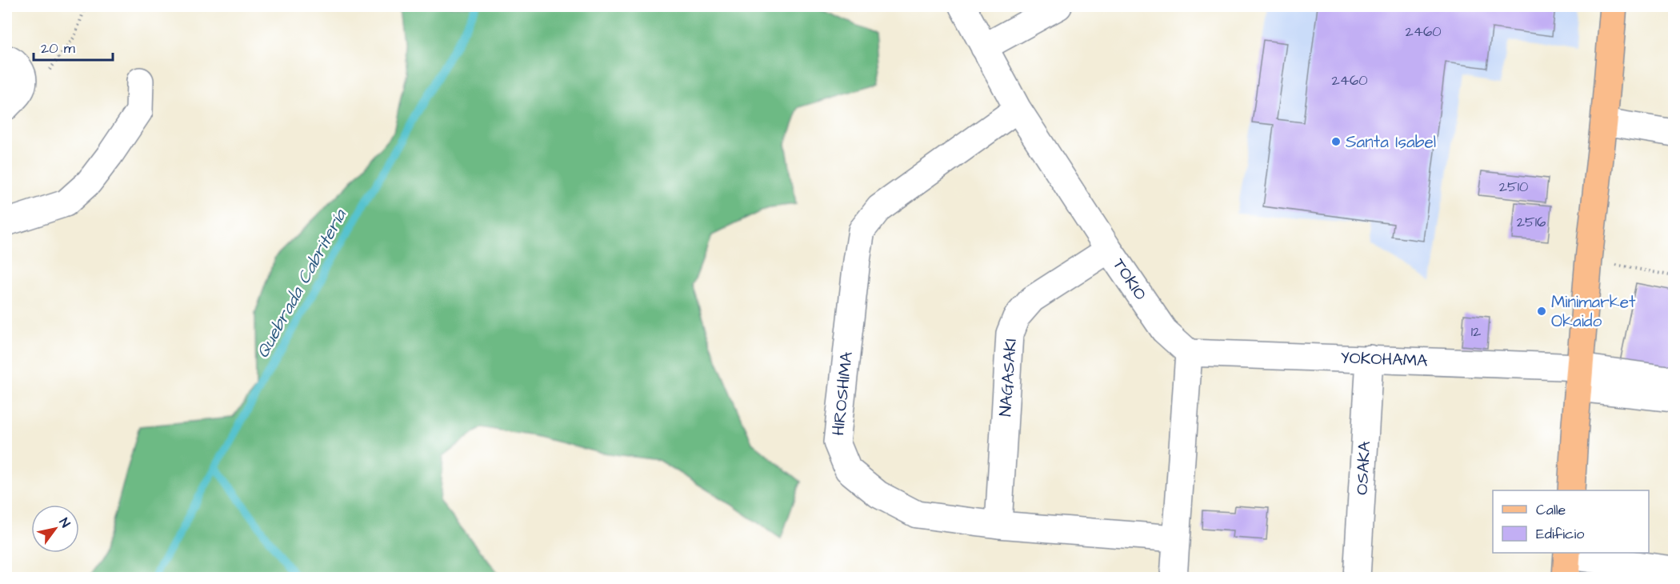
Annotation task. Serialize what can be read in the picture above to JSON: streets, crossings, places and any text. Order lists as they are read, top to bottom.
{
  "streets": {
    "street": [
      "TOKIO",
      "YOKOHAMA",
      "NAGASAKI",
      "HIROSHIMA",
      "OSAKA"
    ]
  },
  "crossings": [
    ["TOKIO", "YOKOHAMA"],
    ["TOKIO", "NAGASAKI"],
    ["TOKIO", "HIROSHIMA"],
    ["YOKOHAMA", "OSAKA"],
    ["NAGASAKI", "HIROSHIMA"]
  ],
  "water": ["Quebrada Cabritería"],
  "places": ["Santa Isabel", "Minimarket Okaido"],
  "house_numbers": [
    "2460",
    "2460",
    "2510",
    "2516",
    "12"
  ],
  "legend": ["Calle", "Edificio"],
  "scale_bar": "20 m",
  "north": "top right"
}
